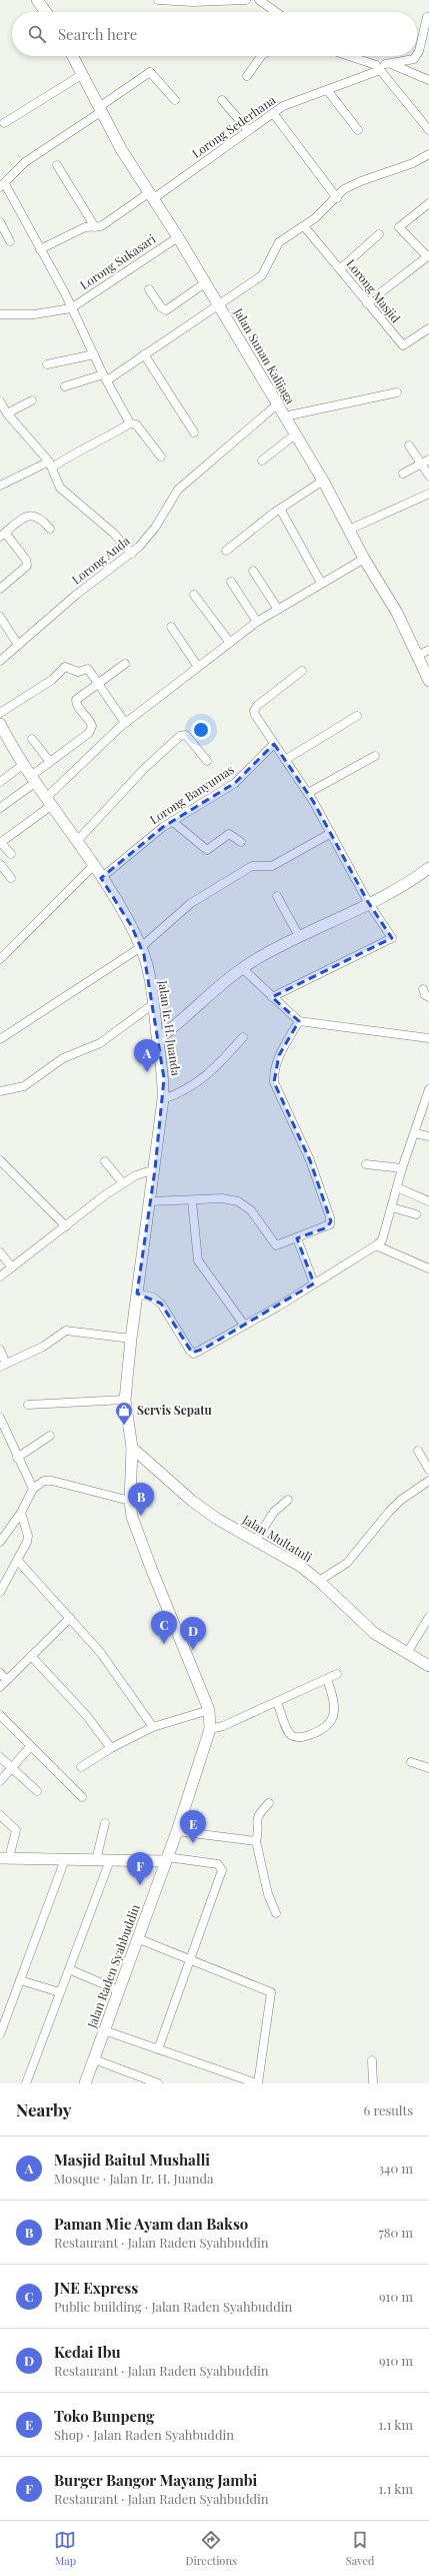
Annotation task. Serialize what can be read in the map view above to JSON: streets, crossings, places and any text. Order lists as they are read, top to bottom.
{
  "streets": {
    "main road": [
      "Jalan Sunan Kalijaga",
      "Jalan Ir. H. Juanda",
      "Jalan Multatuli",
      "Jalan Raden Syahbuddin"
    ],
    "street": [
      "Lorong Sederhana",
      "Lorong Sukasari",
      "Lorong Masjid",
      "Lorong Anda",
      "Lorong Banyumas"
    ]
  },
  "crossings": [
    ["Lorong Sederhana", "Jalan Sunan Kalijaga"],
    ["Lorong Sukasari", "Jalan Sunan Kalijaga"],
    ["Jalan Sunan Kalijaga", "Lorong Anda"],
    ["Lorong Banyumas", "Jalan Ir. H. Juanda"],
    ["Jalan Ir. H. Juanda", "Jalan Multatuli"],
    ["Jalan Ir. H. Juanda", "Jalan Raden Syahbuddin"],
    ["Jalan Multatuli", "Jalan Raden Syahbuddin"]
  ],
  "places": {
    "shop": ["Servis Sepatu"]
  },
  "page": {
    "search": "Search here",
    "pins": [
      "A",
      "B",
      "C",
      "D",
      "E",
      "F"
    ],
    "heading": ["Nearby", "6 results"],
    "list": [
      {
        "mark": "A",
        "name": "Masjid Baitul Mushalli",
        "note": "Mosque · Jalan Ir. H. Juanda",
        "value": "340 m"
      },
      {
        "mark": "B",
        "name": "Paman Mie Ayam dan Bakso",
        "note": "Restaurant · Jalan Raden Syahbuddin",
        "value": "780 m"
      },
      {
        "mark": "C",
        "name": "JNE Express",
        "note": "Public building · Jalan Raden Syahbuddin",
        "value": "910 m"
      },
      {
        "mark": "D",
        "name": "Kedai Ibu",
        "note": "Restaurant · Jalan Raden Syahbuddin",
        "value": "910 m"
      },
      {
        "mark": "E",
        "name": "Toko Bunpeng",
        "note": "Shop · Jalan Raden Syahbuddin",
        "value": "1.1 km"
      },
      {
        "mark": "F",
        "name": "Burger Bangor Mayang Jambi",
        "note": "Restaurant · Jalan Raden Syahbuddin",
        "value": "1.1 km"
      }
    ],
    "nav": ["Map", "Directions", "Saved"]
  }
}
